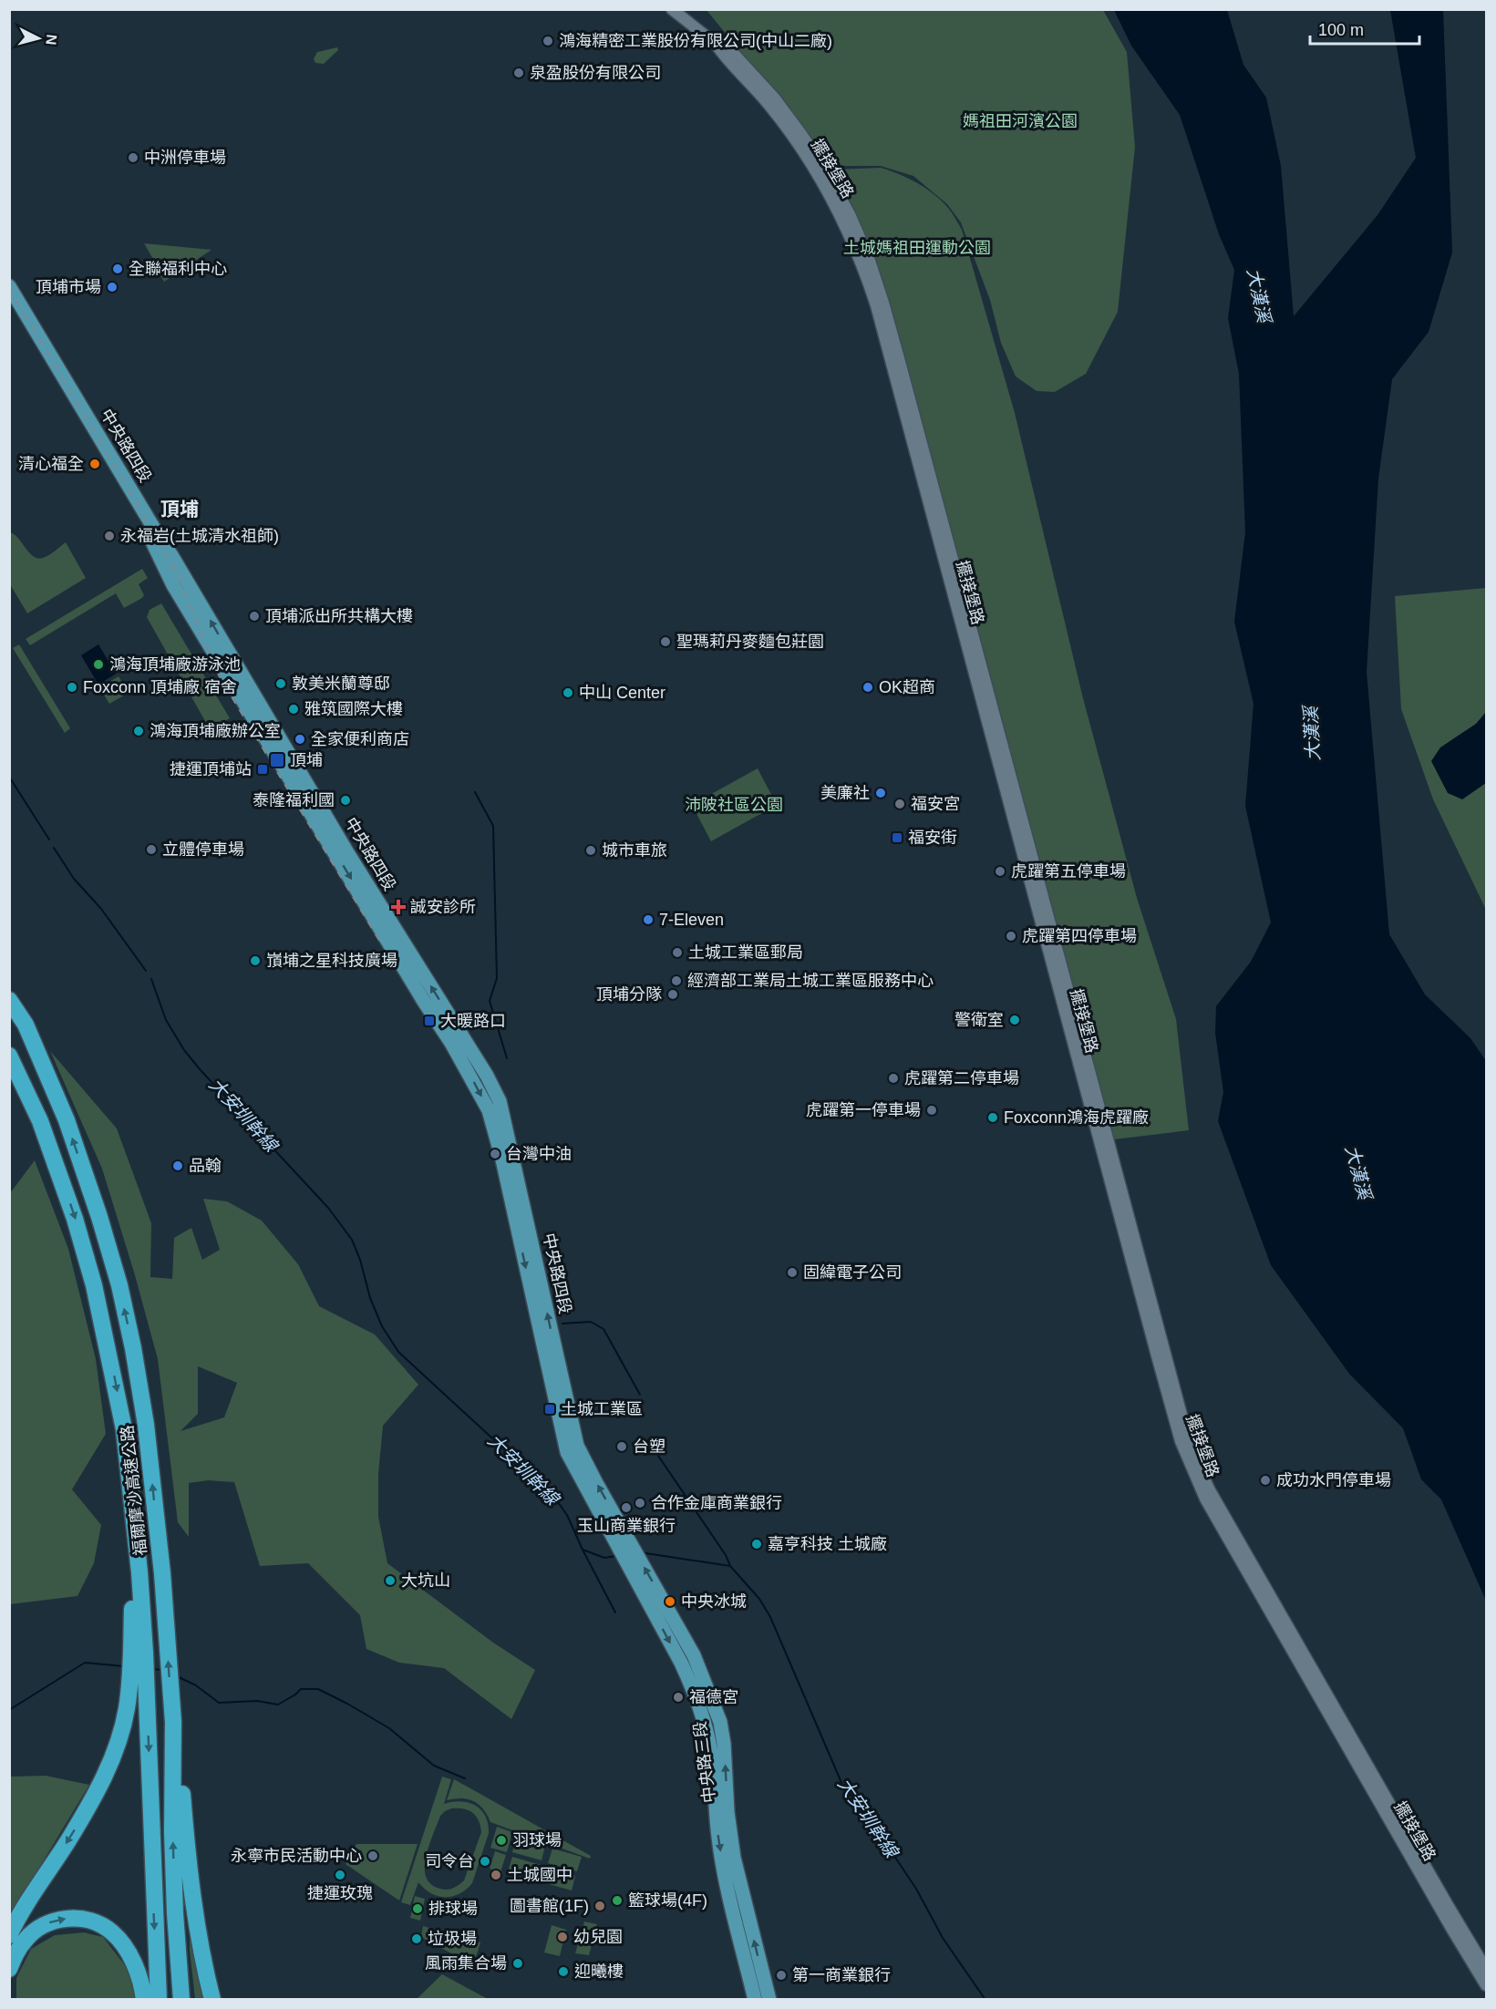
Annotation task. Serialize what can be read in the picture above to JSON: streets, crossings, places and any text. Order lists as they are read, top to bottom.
{
  "streets": {
    "highway": ["福爾摩沙高速公路"],
    "main road": ["中央路四段", "中央路三段"],
    "street": ["擺接堡路"]
  },
  "crossings": [
    ["中央路四段", "中央路三段"]
  ],
  "districts": ["頂埔"],
  "water": ["大漢溪", "大安圳幹線"],
  "parks": ["媽祖田河濱公園", "土城媽祖田運動公園", "沛陂社區公園"],
  "places": {
    "other": [
      "鴻海精密工業股份有限公司(中山二廠)",
      "泉盈股份有限公司",
      "中洲停車場",
      "全聯福利中心",
      "頂埔市場",
      "清心福全",
      "永福岩(土城清水祖師)",
      "頂埔派出所共構大樓",
      "聖瑪莉丹麥麵包莊園",
      "鴻海頂埔廠游泳池",
      "敦美米蘭尊邸",
      "Foxconn 頂埔廠 宿舍",
      "OK超商",
      "中山 Center",
      "雅筑國際大樓",
      "鴻海頂埔廠辦公室",
      "全家便利商店",
      "美廉社",
      "泰隆福利國",
      "福安宮",
      "立體停車場",
      "城市車旅",
      "虎躍第五停車場",
      "7-Eleven",
      "虎躍第四停車場",
      "土城工業區郵局",
      "嵿埔之星科技廣場",
      "經濟部工業局土城工業區服務中心",
      "頂埔分隊",
      "警衛室",
      "虎躍第二停車場",
      "虎躍第一停車場",
      "Foxconn鴻海虎躍廠",
      "台灣中油",
      "品翰",
      "固緯電子公司",
      "台塑",
      "成功水門停車場",
      "合作金庫商業銀行",
      "玉山商業銀行",
      "嘉亨科技 土城廠",
      "大坑山",
      "中央冰城",
      "福德宮",
      "羽球場",
      "永寧市民活動中心",
      "司令台",
      "捷運玫瑰",
      "土城國中",
      "籃球場(4F)",
      "圖書館(1F)",
      "排球場",
      "幼兒園",
      "垃圾場",
      "風雨集合場",
      "迎曦樓",
      "第一商業銀行"
    ],
    "transit": [
      "頂埔",
      "捷運頂埔站",
      "福安街",
      "大暖路口",
      "土城工業區"
    ],
    "health": ["誠安診所"]
  },
  "scale_bar": "100 m",
  "north": "right"
}
